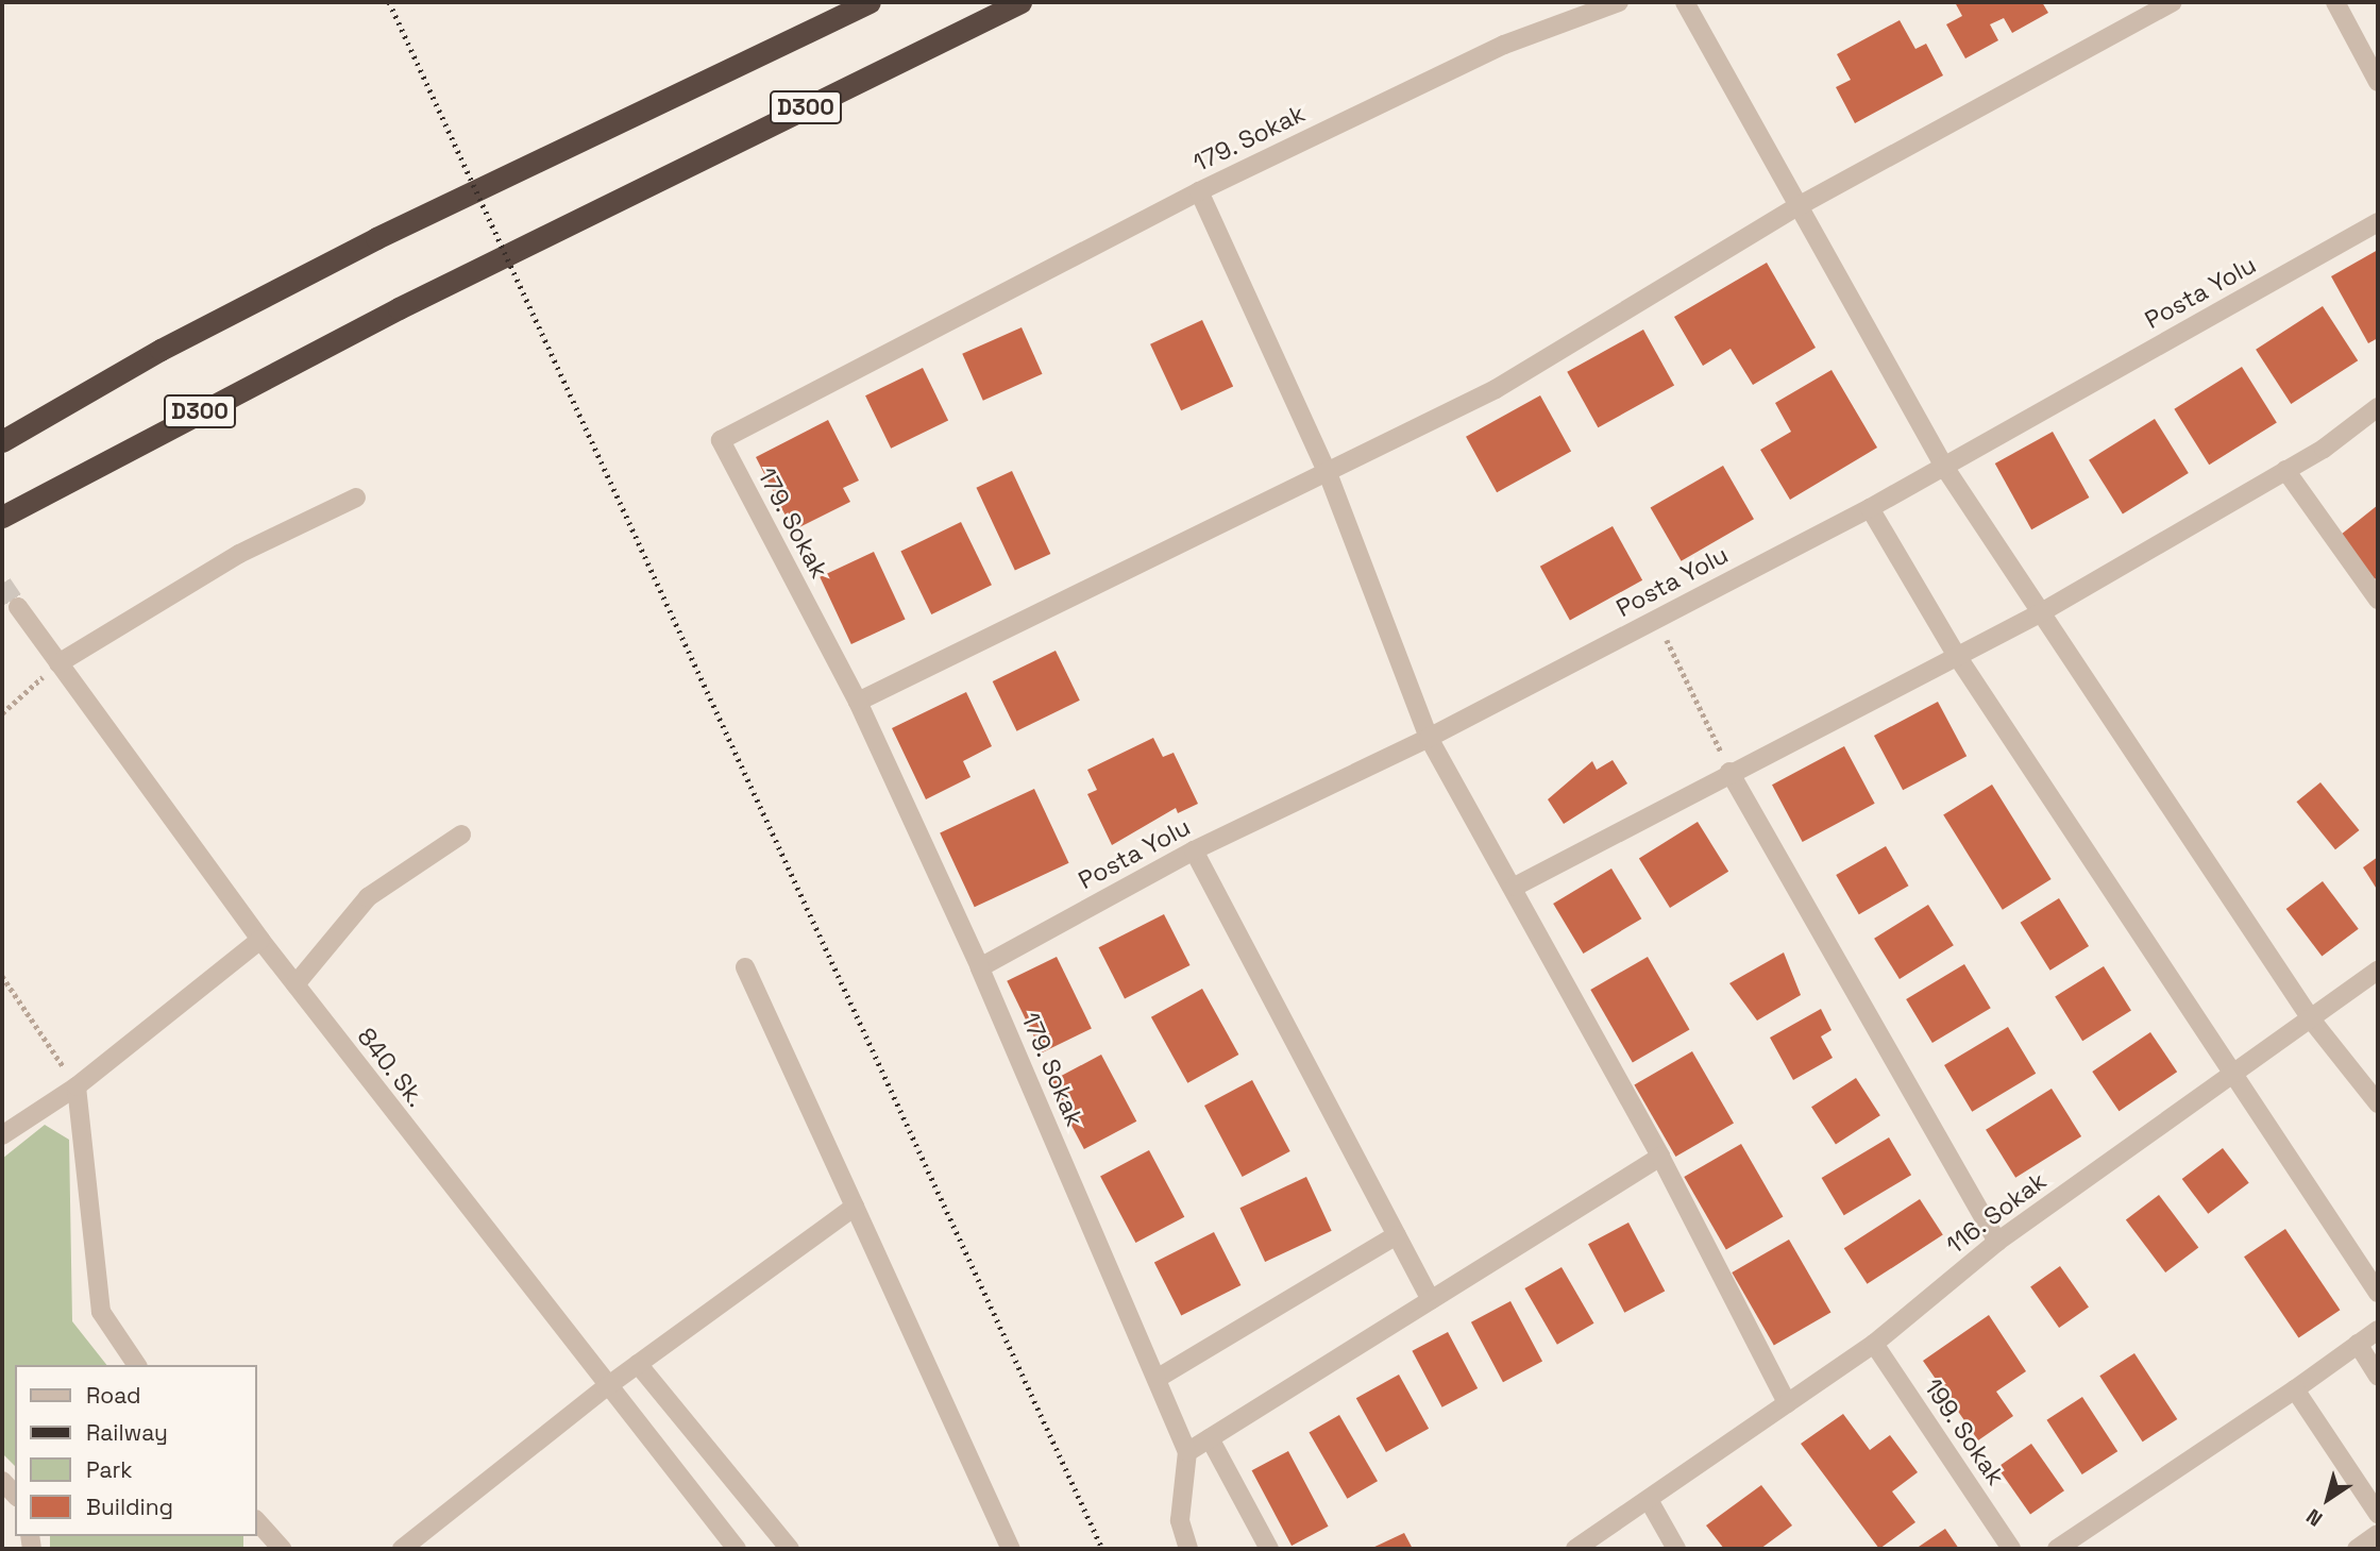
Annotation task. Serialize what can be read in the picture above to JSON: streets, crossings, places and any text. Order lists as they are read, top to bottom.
{
  "streets": {
    "highway": ["D300"],
    "street": [
      "179. Sokak",
      "Posta Yolu",
      "840. Sk.",
      "116. Sokak",
      "199. Sokak"
    ]
  },
  "crossings": [
    ["179. Sokak", "Posta Yolu"],
    ["116. Sokak", "199. Sokak"]
  ],
  "legend": [
    "Road",
    "Railway",
    "Park",
    "Building"
  ],
  "north": "bottom left"
}
